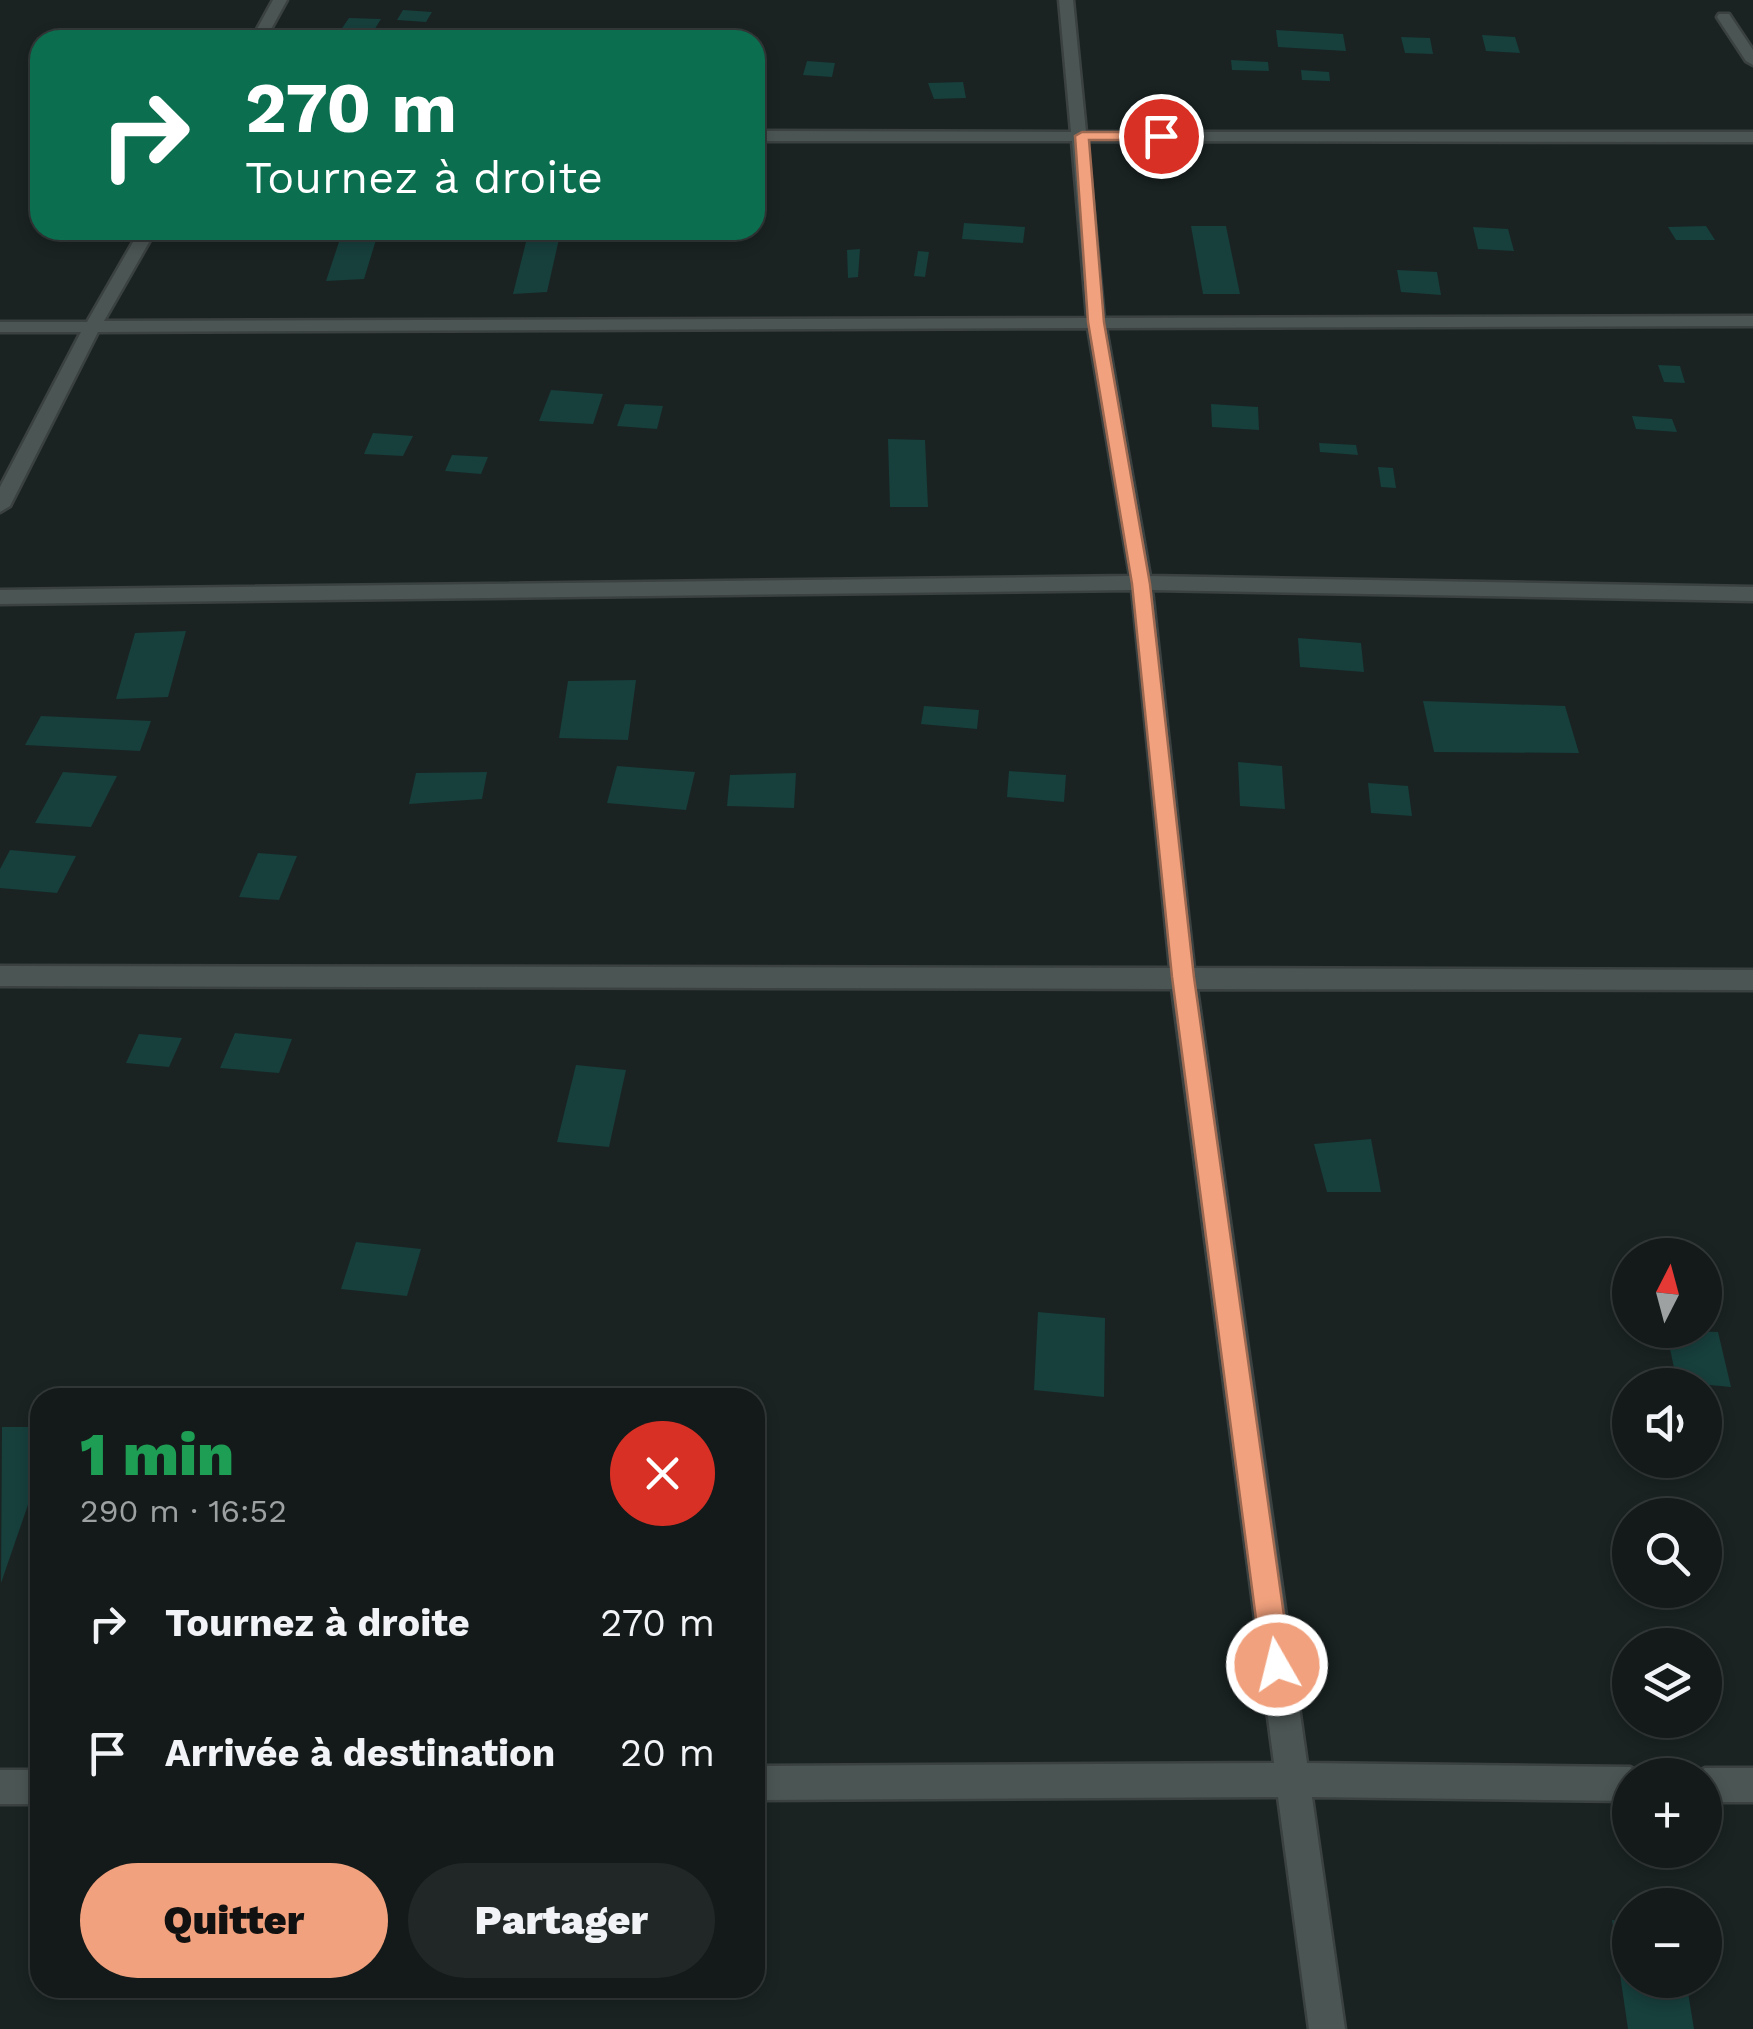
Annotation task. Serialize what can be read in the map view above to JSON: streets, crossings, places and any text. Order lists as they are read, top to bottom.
{
  "north": "top",
  "page": {
    "turn": ["270 m", "Tournez à droite"],
    "map_buttons": ["+", "−"],
    "heading": ["1 min", "290 m · 16:52"],
    "list": [
      {
        "name": "Tournez à droite",
        "value": "270 m"
      },
      {
        "name": "Arrivée à destination",
        "value": "20 m"
      }
    ],
    "buttons": ["Quitter", "Partager"]
  }
}
